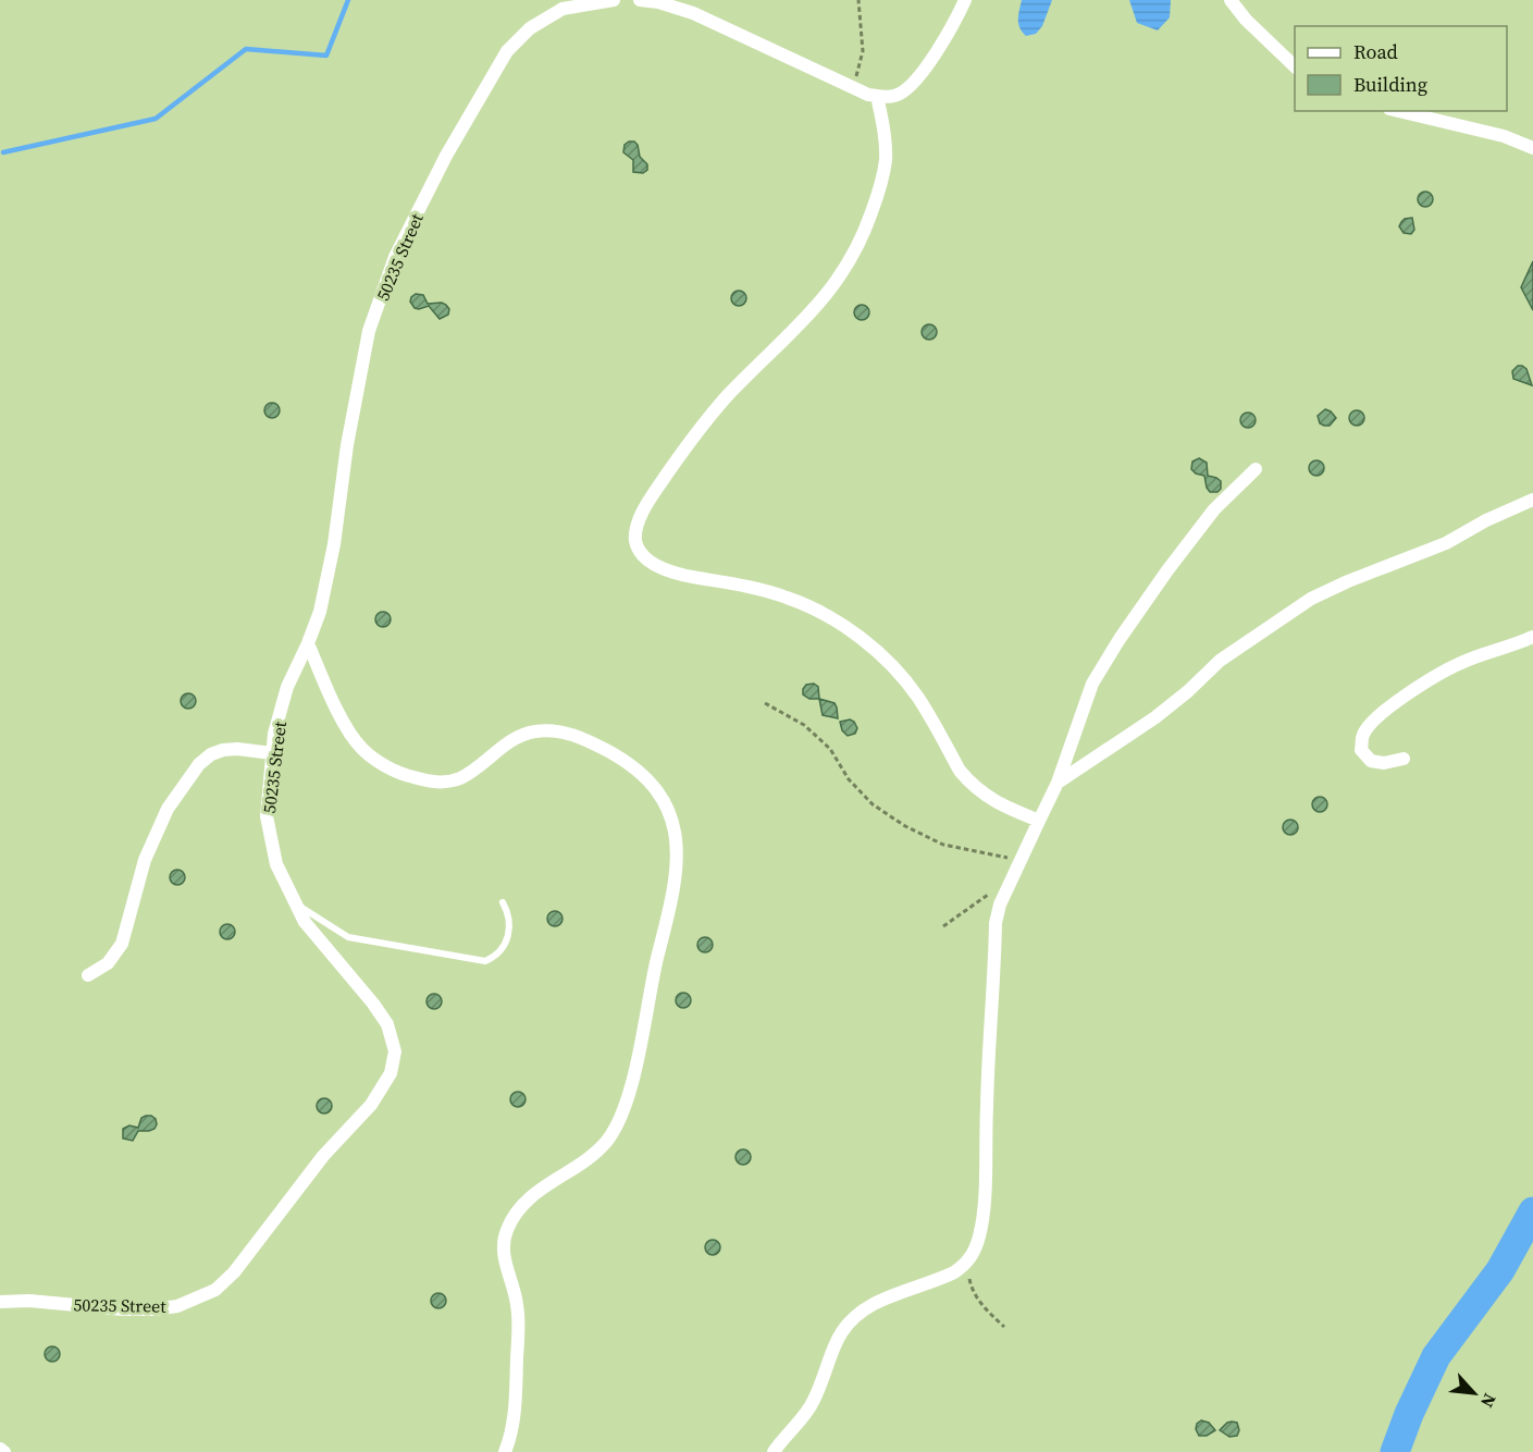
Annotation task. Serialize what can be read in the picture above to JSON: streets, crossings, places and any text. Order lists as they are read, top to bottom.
{
  "streets": {
    "street": ["50235 Street"]
  },
  "legend": ["Road", "Building"],
  "north": "bottom right"
}
